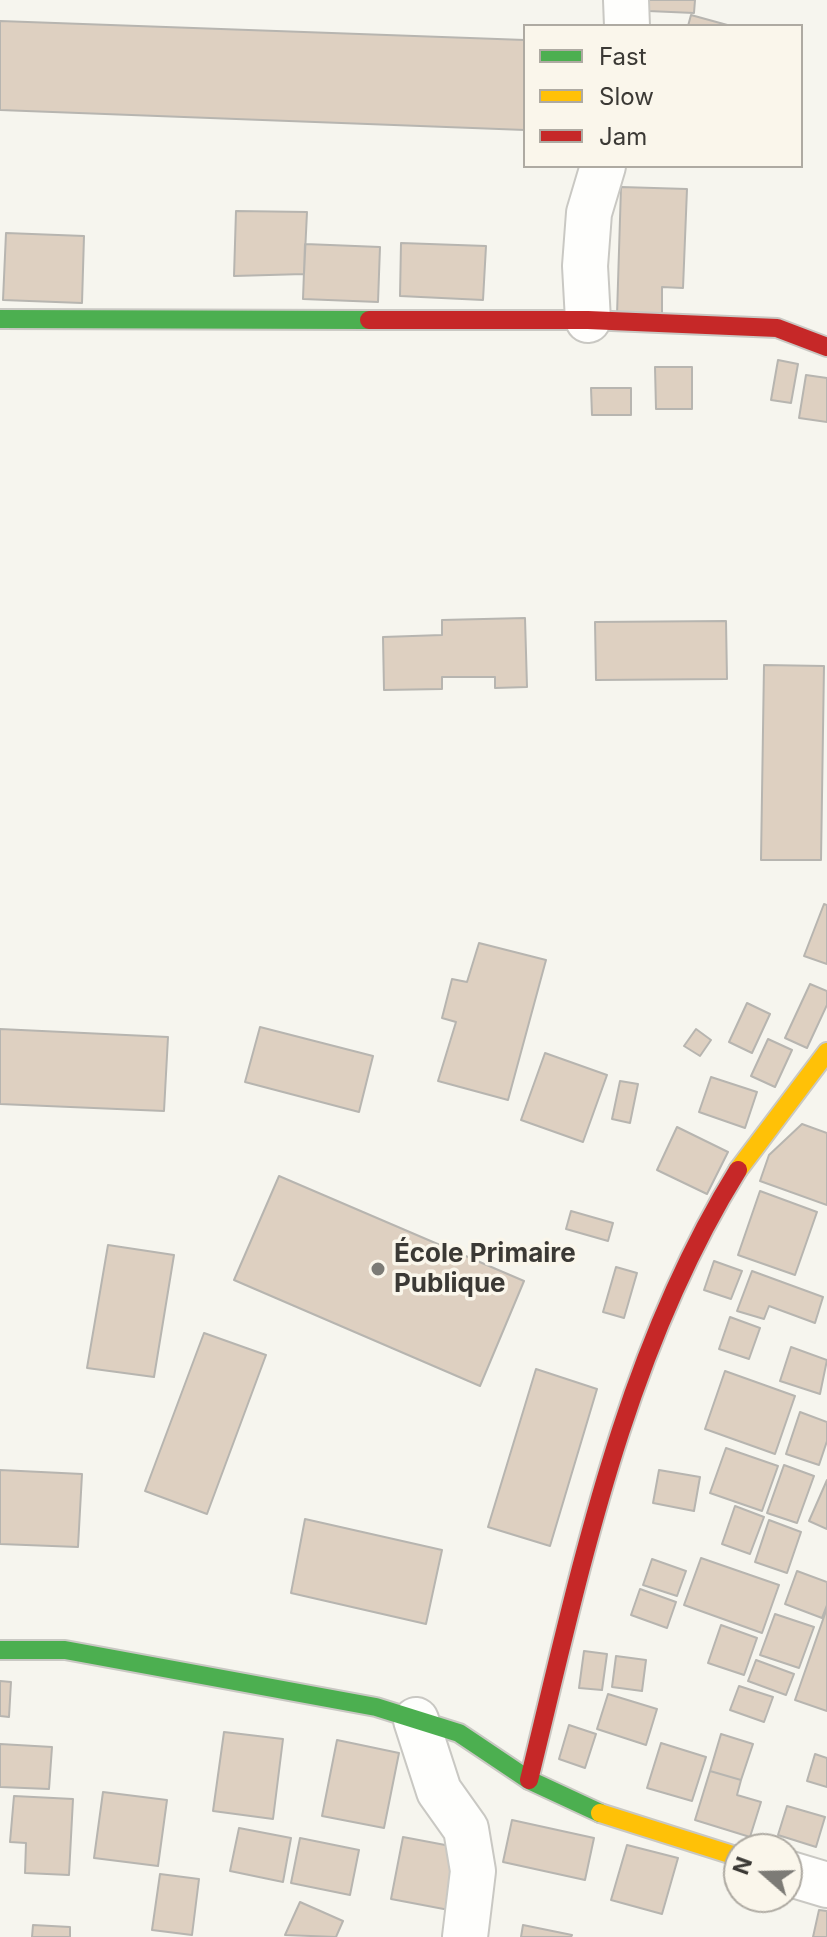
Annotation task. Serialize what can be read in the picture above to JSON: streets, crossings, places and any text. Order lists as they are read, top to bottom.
{
  "places": ["École Primaire Publique"],
  "legend": ["Fast", "Slow", "Jam"],
  "north": "left"
}
